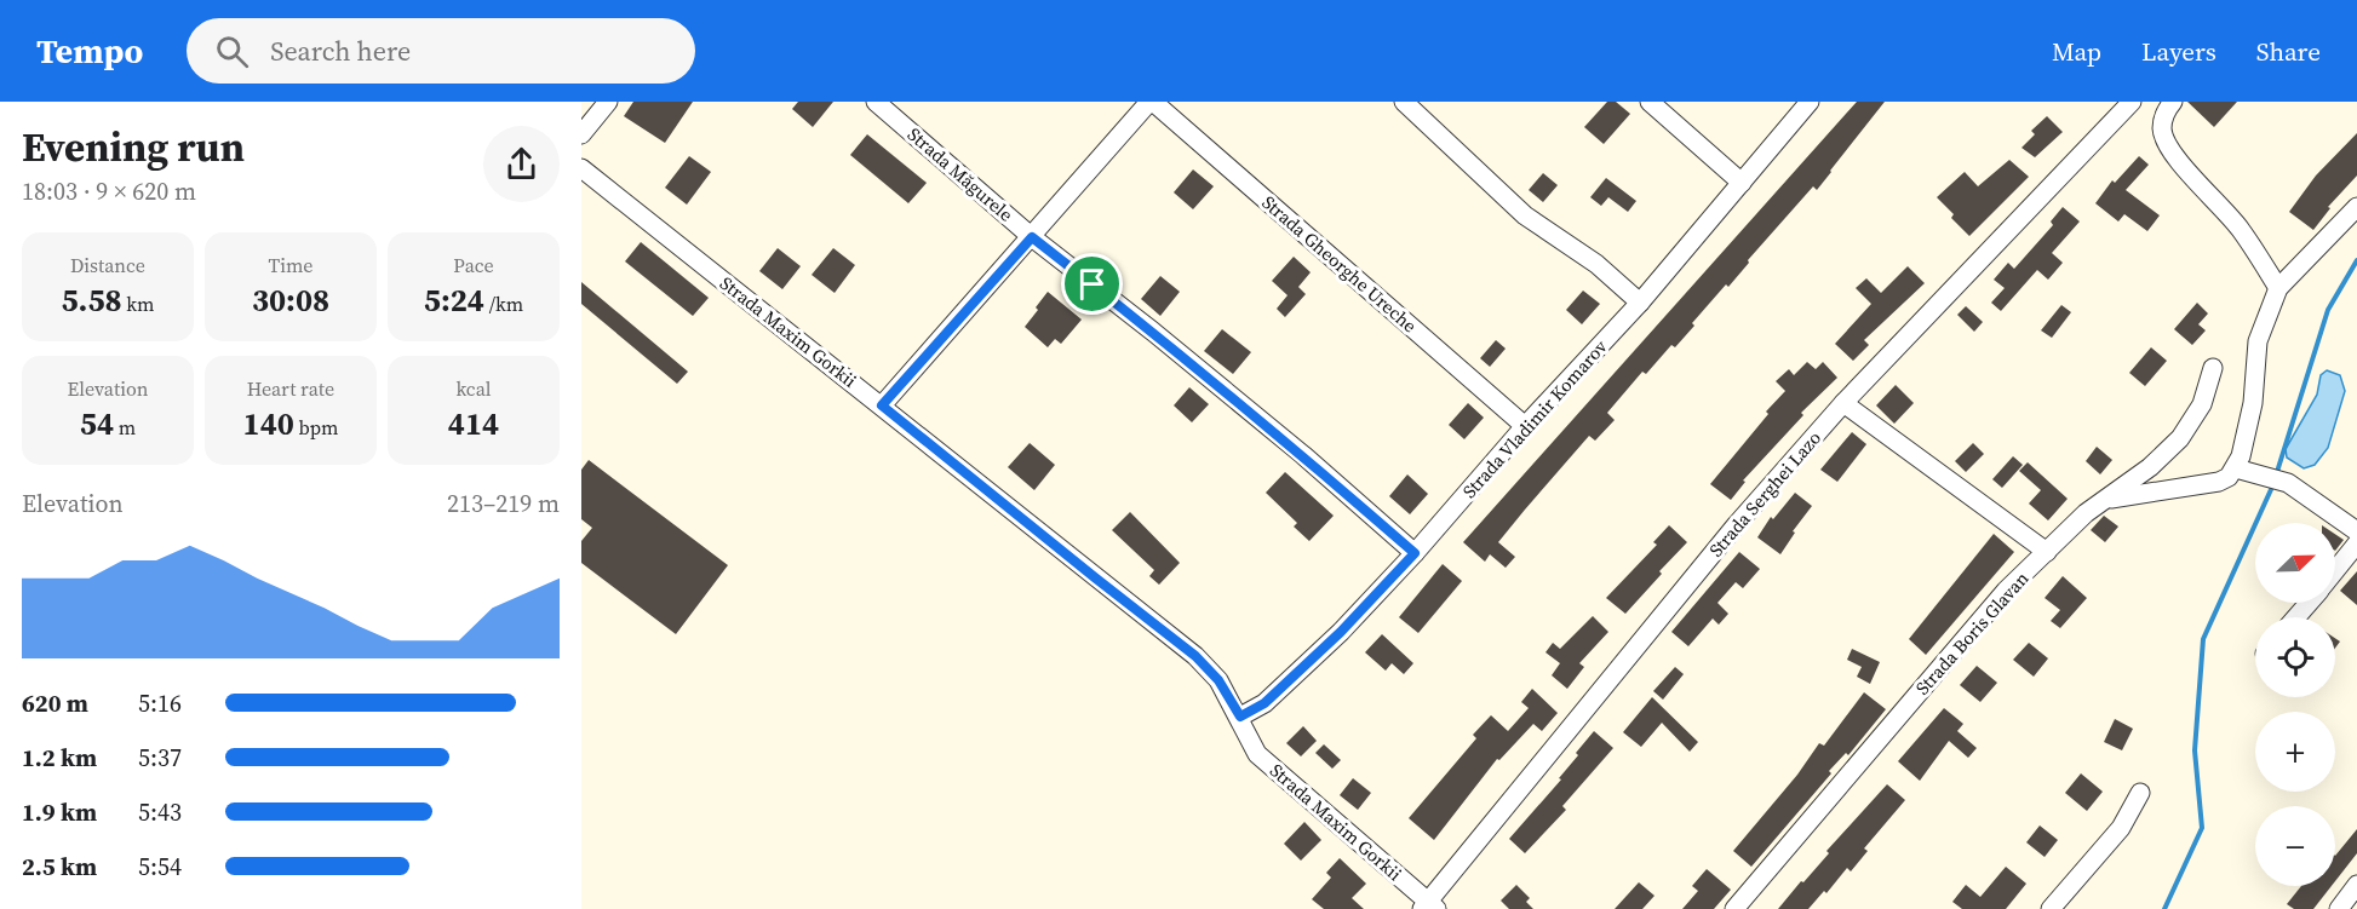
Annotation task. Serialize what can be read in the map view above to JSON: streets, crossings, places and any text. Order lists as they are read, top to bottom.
{
  "streets": {
    "street": [
      "Strada Măgurele",
      "Strada Gheorghe Ureche",
      "Strada Maxim Gorkii",
      "Strada Vladimir Komarov",
      "Strada Serghei Lazo",
      "Strada Boris Glavan"
    ]
  },
  "crossings": [
    ["Strada Măgurele", "Strada Vladimir Komarov"],
    ["Strada Gheorghe Ureche", "Strada Vladimir Komarov"],
    ["Strada Maxim Gorkii", "Strada Vladimir Komarov"],
    ["Strada Maxim Gorkii", "Strada Serghei Lazo"]
  ],
  "north": "top right",
  "page": {
    "header": "Tempo",
    "search": "Search here",
    "nav": ["Map", "Layers", "Share"],
    "heading": ["Evening run", "18:03 · 9 × 620 m"],
    "stats": [
      ["Distance", "5.58 km"],
      ["Time", "30:08"],
      ["Pace", "5:24 /km"],
      ["Elevation", "54 m"],
      ["Heart rate", "140 bpm"],
      ["kcal", "414"]
    ],
    "chart": ["Elevation", "213–219 m"],
    "map_buttons": ["+", "−"],
    "list": [
      {
        "name": "620 m",
        "note": "5:16"
      },
      {
        "name": "1.2 km",
        "note": "5:37"
      },
      {
        "name": "1.9 km",
        "note": "5:43"
      },
      {
        "name": "2.5 km",
        "note": "5:54"
      }
    ]
  }
}
